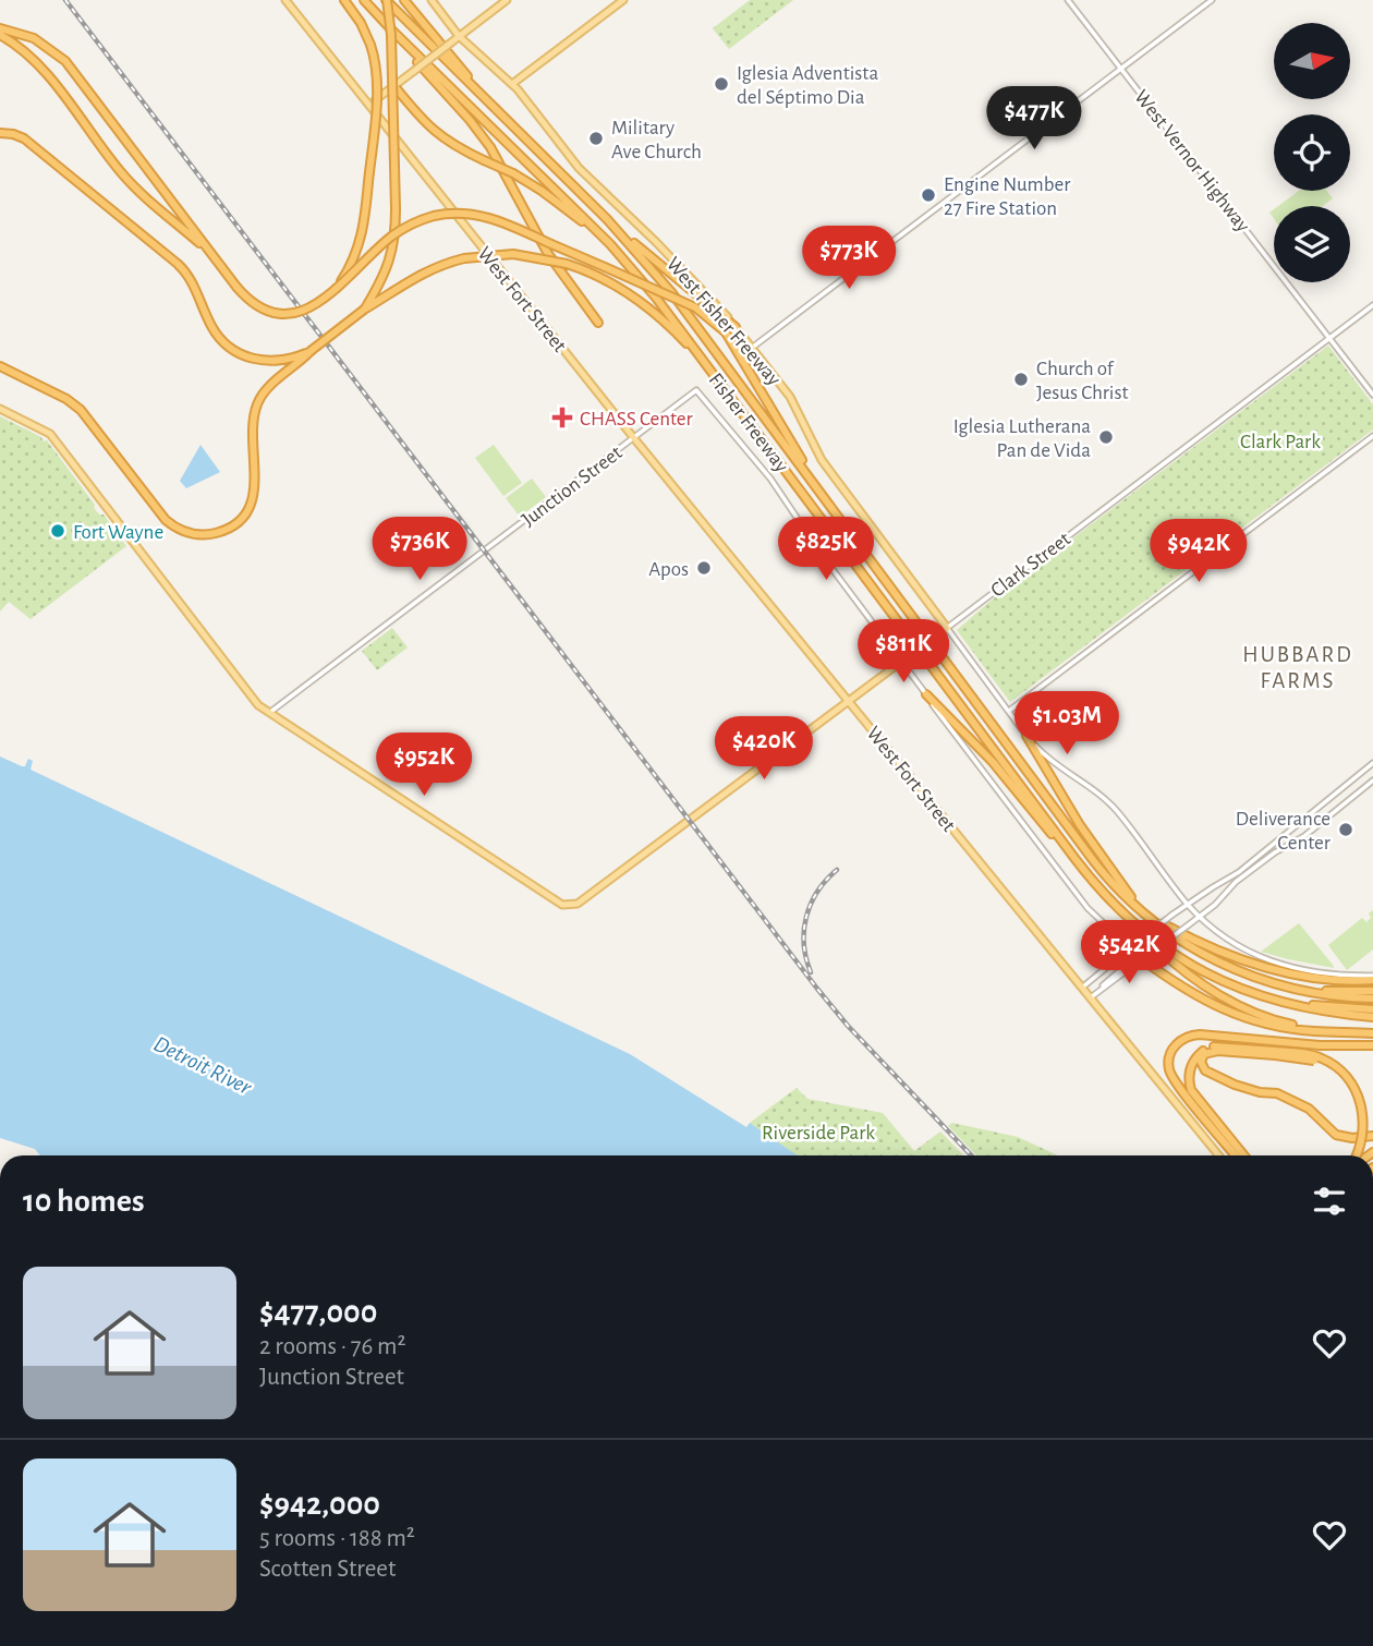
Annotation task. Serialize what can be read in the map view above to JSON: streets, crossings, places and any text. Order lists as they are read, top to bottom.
{
  "streets": {
    "highway": ["Fisher Freeway"],
    "main road": ["West Fort Street", "West Fisher Freeway", "Clark Street"],
    "street": ["West Vernor Highway", "Junction Street"]
  },
  "crossings": [
    ["West Vernor Highway", "Clark Street"],
    ["West Fort Street", "Junction Street"],
    ["West Fort Street", "Clark Street"],
    ["West Fisher Freeway", "Clark Street"],
    ["Junction Street", "Clark Street"]
  ],
  "districts": ["HUBBARD FARMS"],
  "water": ["Detroit River"],
  "parks": ["Clark Park", "Riverside Park"],
  "places": {
    "other": [
      "Iglesia Adventista del Séptimo Dia",
      "Military Ave Church",
      "Engine Number 27 Fire Station",
      "Church of Jesus Christ",
      "Iglesia Lutherana Pan de Vida",
      "Fort Wayne",
      "Apos",
      "Deliverance Center"
    ],
    "health": ["CHASS Center"]
  },
  "north": "right",
  "page": {
    "price": [
      "$477K",
      "$773K",
      "$736K",
      "$825K",
      "$942K",
      "$811K",
      "$1.03M",
      "$420K",
      "$952K",
      "$542K"
    ],
    "heading": "10 homes",
    "list": [
      {
        "name": "$477,000",
        "note": "2 rooms · 76 m² · Junction Street"
      },
      {
        "name": "$942,000",
        "note": "5 rooms · 188 m² · Scotten Street"
      }
    ]
  }
}
